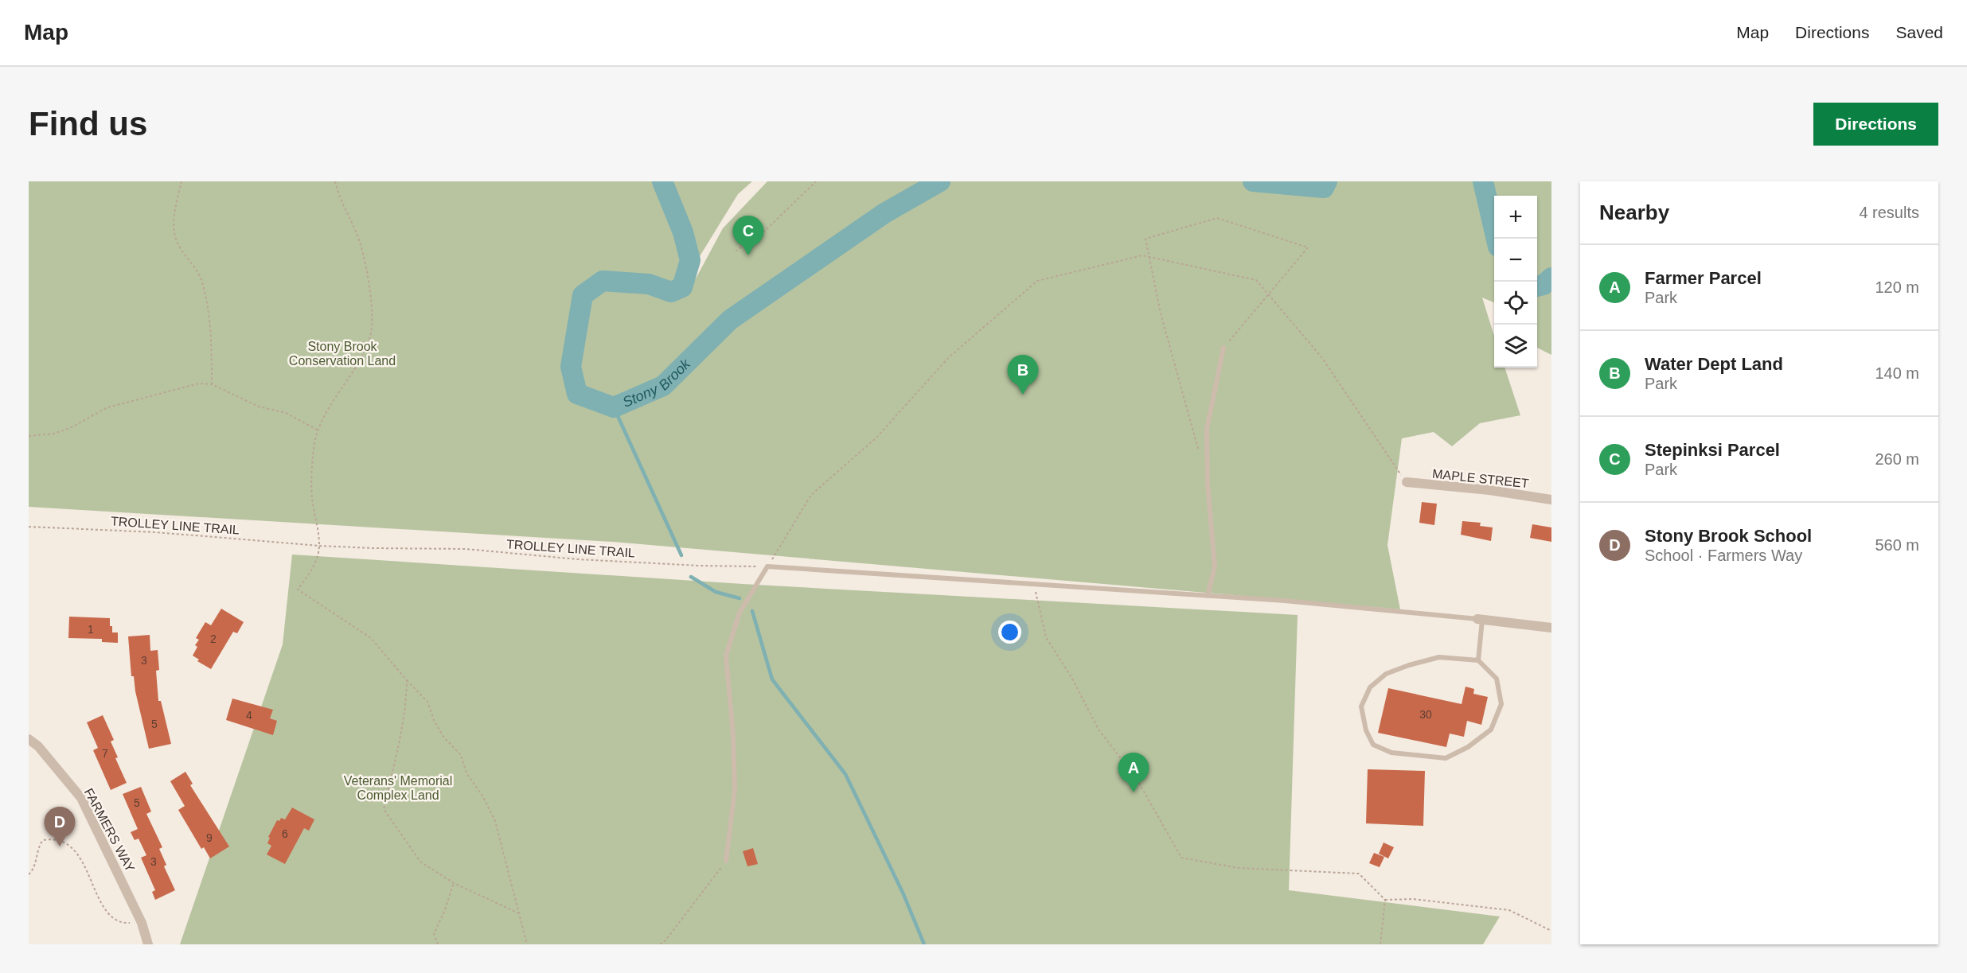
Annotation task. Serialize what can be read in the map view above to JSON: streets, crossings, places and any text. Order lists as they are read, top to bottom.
{
  "streets": {
    "street": ["MAPLE STREET", "FARMERS WAY"],
    "path": ["TROLLEY LINE TRAIL"]
  },
  "water": ["Stony Brook"],
  "parks": ["Stony Brook Conservation Land", "Veterans' Memorial Complex Land"],
  "house_numbers": [
    "1",
    "2",
    "3",
    "30",
    "4",
    "5",
    "7",
    "5",
    "6",
    "9",
    "3"
  ],
  "page": {
    "header": "Map",
    "nav": ["Map", "Directions", "Saved"],
    "buttons": "Directions",
    "title": "Find us",
    "heading": ["Nearby", "4 results"],
    "map_buttons": ["+", "−"],
    "pins": [
      "C",
      "B",
      "A",
      "D"
    ],
    "list": [
      {
        "mark": "A",
        "name": "Farmer Parcel",
        "note": "Park",
        "value": "120 m"
      },
      {
        "mark": "B",
        "name": "Water Dept Land",
        "note": "Park",
        "value": "140 m"
      },
      {
        "mark": "C",
        "name": "Stepinksi Parcel",
        "note": "Park",
        "value": "260 m"
      },
      {
        "mark": "D",
        "name": "Stony Brook School",
        "note": "School · Farmers Way",
        "value": "560 m"
      }
    ]
  }
}
